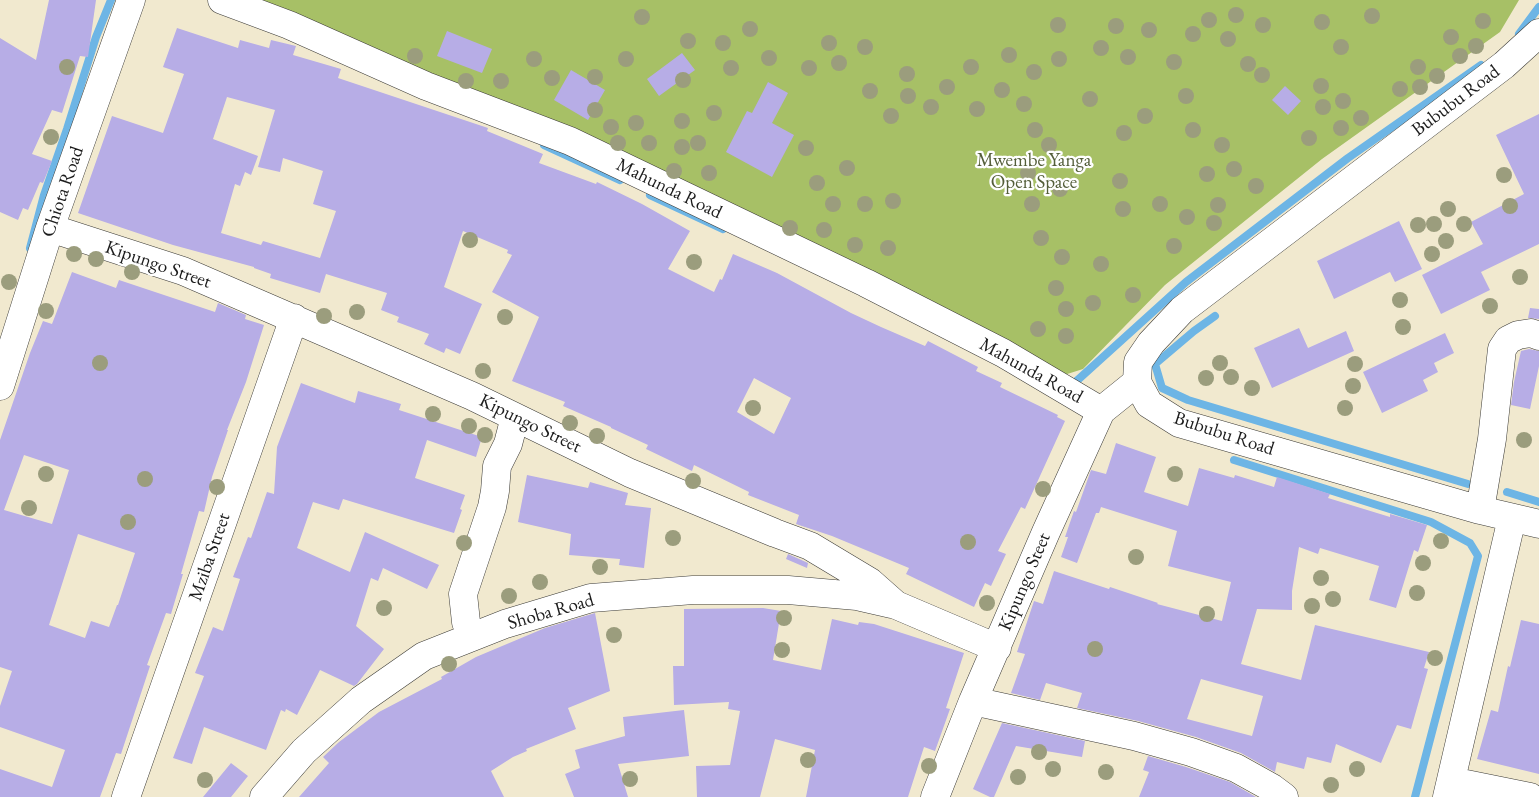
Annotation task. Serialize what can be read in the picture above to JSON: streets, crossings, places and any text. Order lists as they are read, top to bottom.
{
  "streets": {
    "street": [
      "Bububu Road",
      "Mahunda Road",
      "Chiota Road",
      "Kipungo Street",
      "Mziba Street",
      "Kipungo Steet",
      "Shoba Road"
    ]
  },
  "crossings": [
    ["Bububu Road", "Kipungo Steet"],
    ["Mahunda Road", "Kipungo Steet"],
    ["Chiota Road", "Kipungo Street"],
    ["Kipungo Street", "Mziba Street"],
    ["Kipungo Street", "Kipungo Steet"],
    ["Kipungo Street", "Shoba Road"]
  ],
  "parks": ["Mwembe Yanga Open Space"]
}
